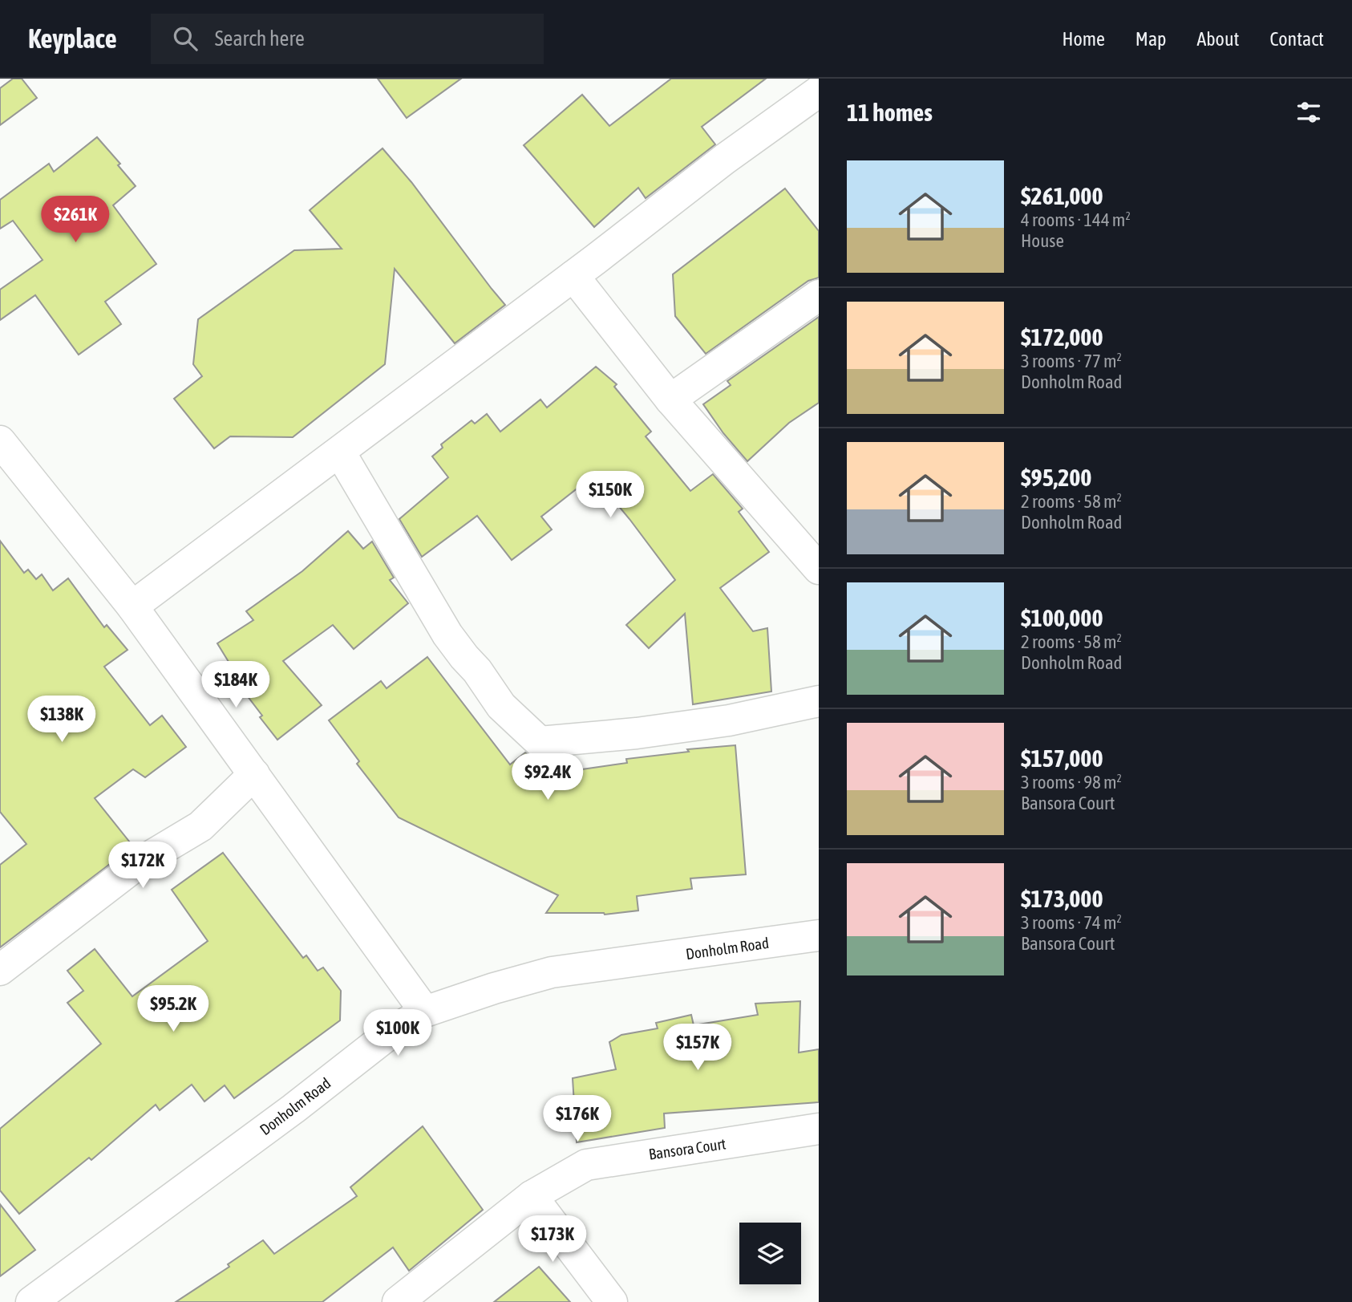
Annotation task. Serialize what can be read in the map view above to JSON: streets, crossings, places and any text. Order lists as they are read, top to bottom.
{
  "streets": {
    "street": ["Donholm Road", "Bansora Court"]
  },
  "page": {
    "header": "Keyplace",
    "search": "Search here",
    "nav": [
      "Home",
      "Map",
      "About",
      "Contact"
    ],
    "heading": "11 homes",
    "list": [
      {
        "name": "$261,000",
        "note": "4 rooms · 144 m² · House"
      },
      {
        "name": "$172,000",
        "note": "3 rooms · 77 m² · Donholm Road"
      },
      {
        "name": "$95,200",
        "note": "2 rooms · 58 m² · Donholm Road"
      },
      {
        "name": "$100,000",
        "note": "2 rooms · 58 m² · Donholm Road"
      },
      {
        "name": "$157,000",
        "note": "3 rooms · 98 m² · Bansora Court"
      },
      {
        "name": "$173,000",
        "note": "3 rooms · 74 m² · Bansora Court"
      }
    ],
    "price": [
      "$261K",
      "$150K",
      "$184K",
      "$138K",
      "$92.4K",
      "$172K",
      "$95.2K",
      "$100K",
      "$157K",
      "$176K",
      "$173K"
    ]
  }
}
